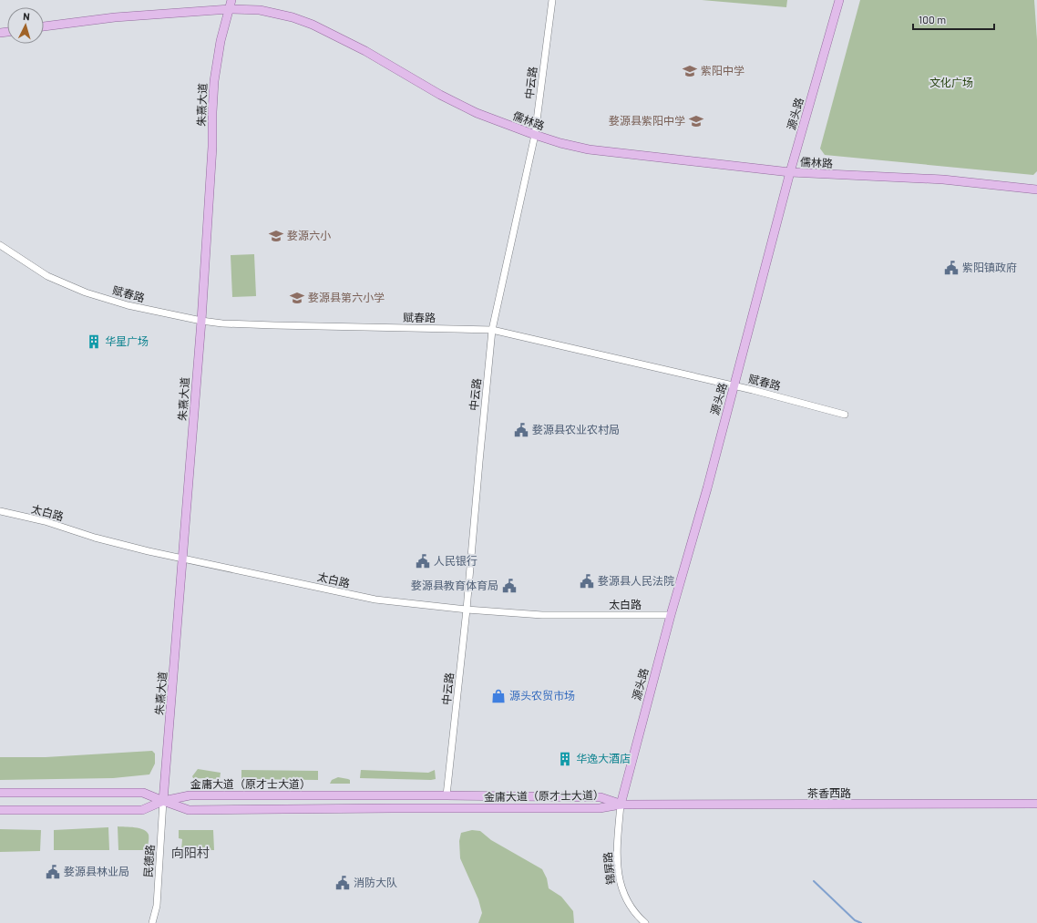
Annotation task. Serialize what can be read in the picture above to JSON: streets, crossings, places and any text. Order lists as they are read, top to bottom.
{
  "streets": {
    "main road": [
      "朱熹大道",
      "源头路",
      "儒林路",
      "金庸大道（原才士大道）",
      "茶香西路"
    ],
    "street": [
      "中云路",
      "赋春路",
      "太白路",
      "民德路",
      "锦屏路"
    ]
  },
  "crossings": [
    ["中云路", "儒林路"],
    ["中云路", "赋春路"],
    ["中云路", "太白路"],
    ["中云路", "金庸大道（原才士大道）"],
    ["朱熹大道", "儒林路"],
    ["朱熹大道", "赋春路"],
    ["朱熹大道", "太白路"],
    ["朱熹大道", "金庸大道（原才士大道）"],
    ["朱熹大道", "民德路"],
    ["源头路", "儒林路"],
    ["源头路", "赋春路"],
    ["源头路", "太白路"],
    ["源头路", "金庸大道（原才士大道）"],
    ["源头路", "茶香西路"],
    ["源头路", "锦屏路"],
    ["金庸大道（原才士大道）", "茶香西路"],
    ["金庸大道（原才士大道）", "民德路"],
    ["金庸大道（原才士大道）", "锦屏路"],
    ["茶香西路", "锦屏路"]
  ],
  "districts": ["向阳村"],
  "parks": ["文化广场"],
  "places": {
    "school or university": [
      "紫阳中学",
      "婺源县紫阳中学",
      "婺源六小",
      "婺源县第六小学"
    ],
    "public building": [
      "紫阳镇政府",
      "婺源县农业农村局",
      "人民银行",
      "婺源县人民法院",
      "婺源县教育体育局",
      "婺源县林业局",
      "消防大队"
    ],
    "building": ["华星广场", "华逸大酒店"],
    "shop": ["源头农贸市场"]
  },
  "scale_bar": "100 m",
  "north": "top"
}
